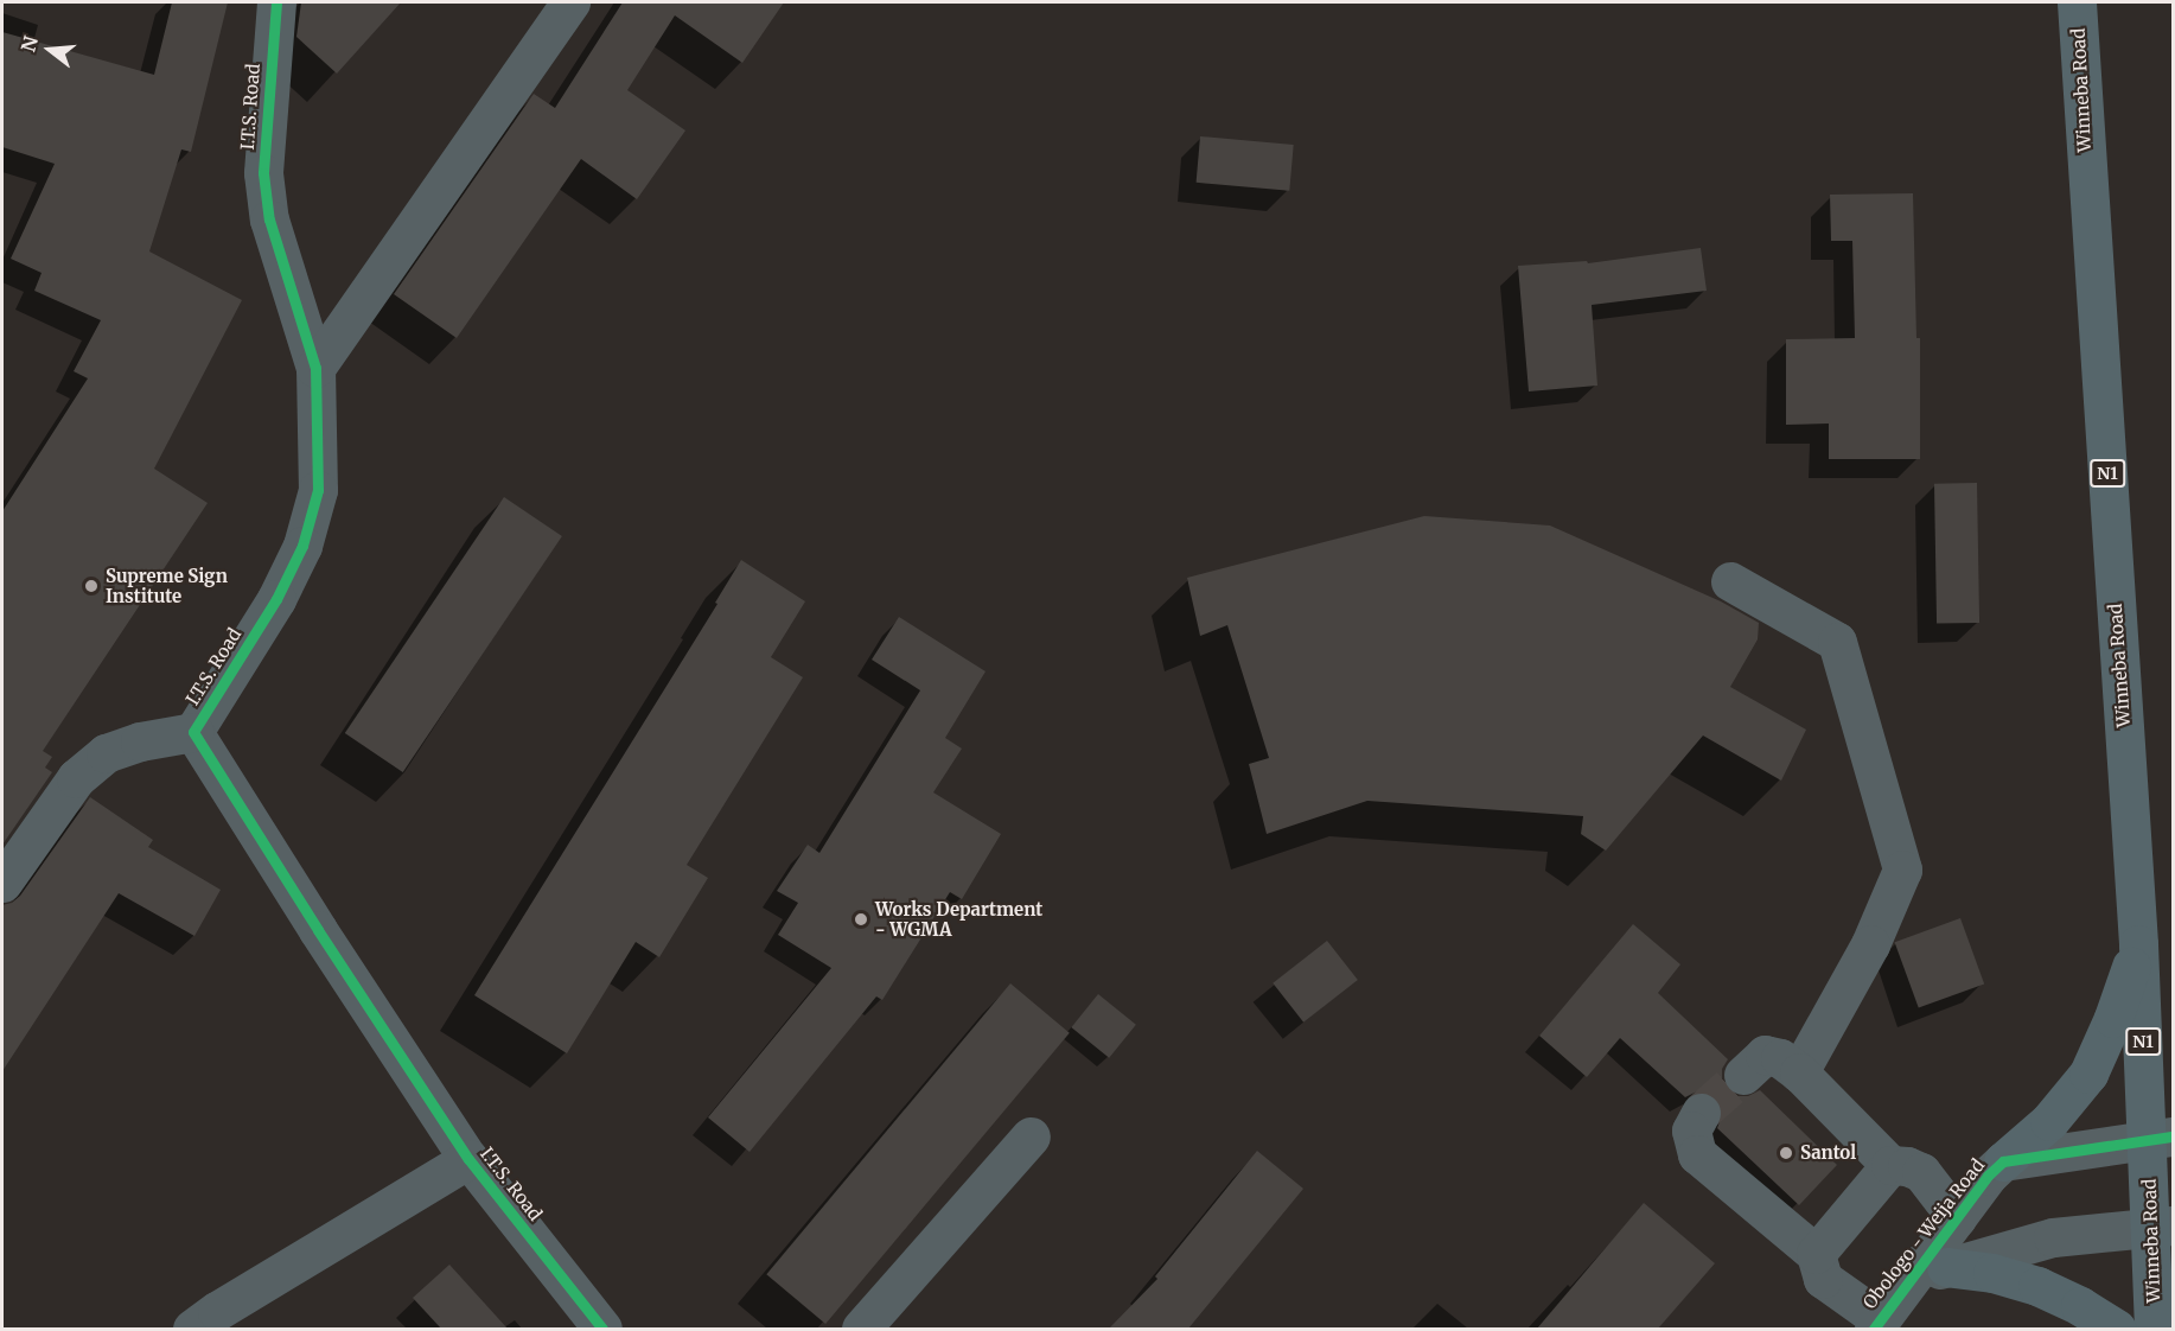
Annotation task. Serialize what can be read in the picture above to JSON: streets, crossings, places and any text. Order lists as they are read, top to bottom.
{
  "streets": {
    "highway": ["Winneba Road", "N1"],
    "street": ["I.T.S. Road", "Obologo - Weija Road"]
  },
  "crossings": [
    ["Winneba Road", "Obologo - Weija Road"]
  ],
  "places": ["Supreme Sign Institute", "Works Department - WGMA", "Santol"],
  "north": "left"
}
